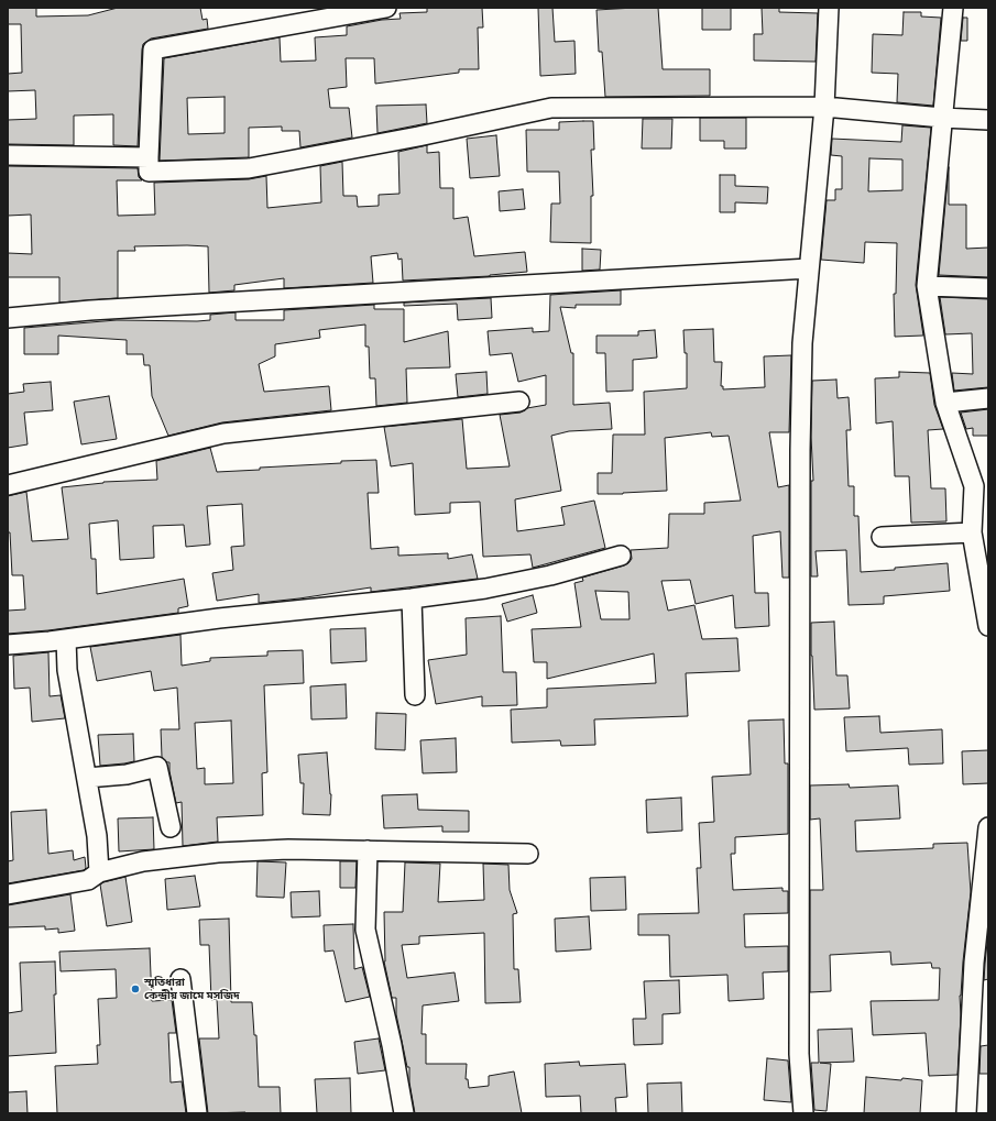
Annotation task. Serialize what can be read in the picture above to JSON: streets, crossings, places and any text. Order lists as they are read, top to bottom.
{
  "places": ["স্মৃতিধারা কেন্দ্রীয় জামে মসজিদ"]
}
